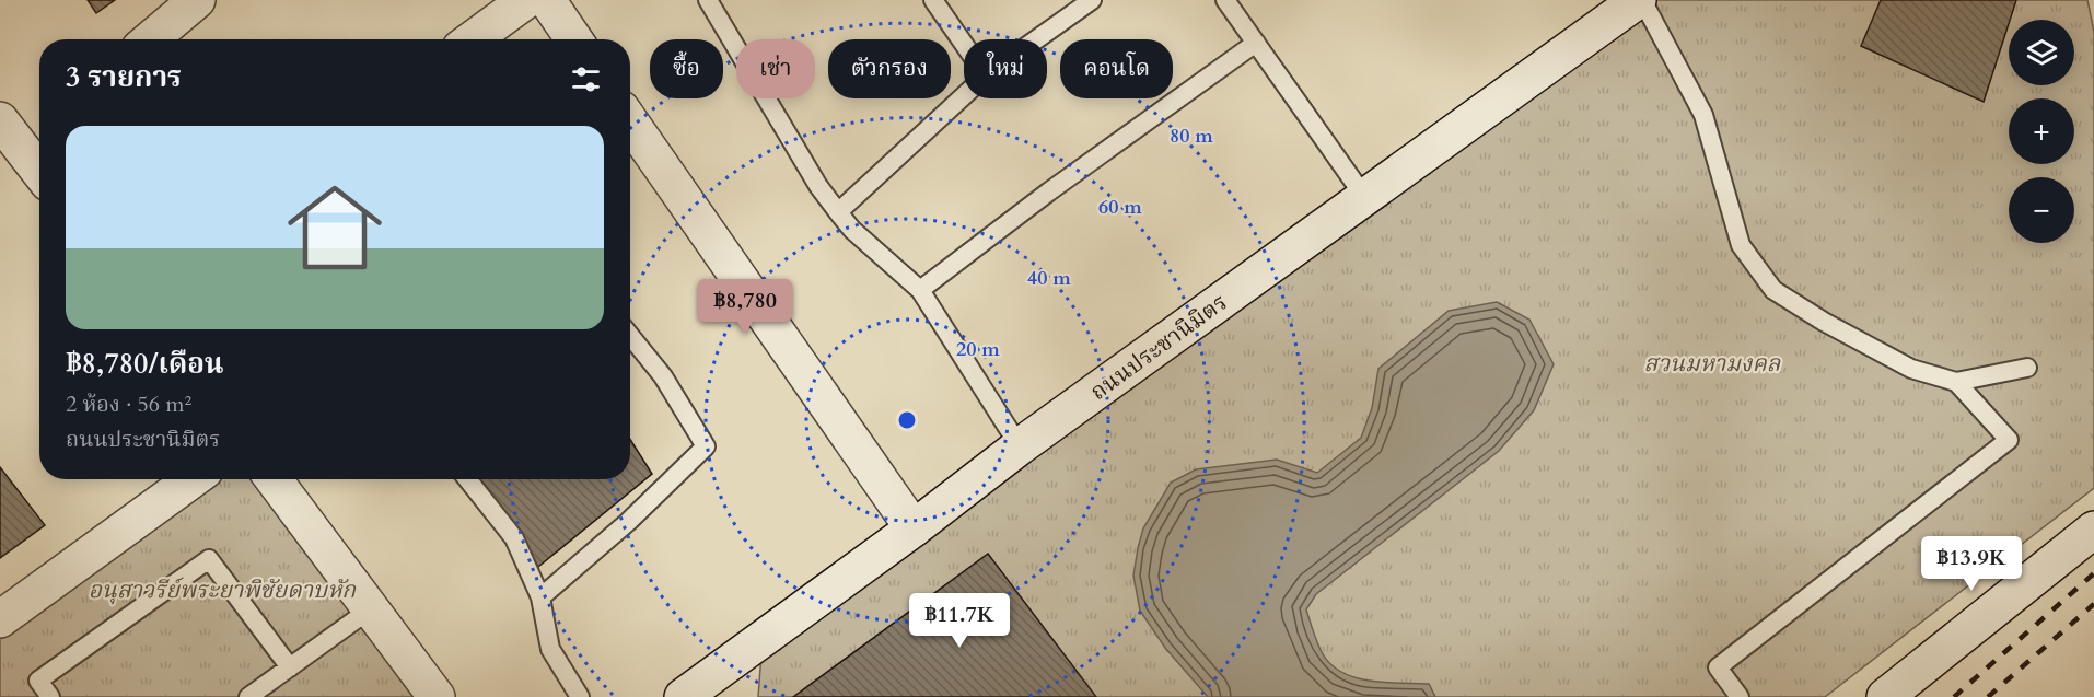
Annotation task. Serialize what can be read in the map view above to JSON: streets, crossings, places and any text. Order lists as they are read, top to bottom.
{
  "streets": {
    "street": ["ถนนประชานิมิตร"]
  },
  "parks": ["สวนมหามงคล", "อนุสาวรีย์พระยาพิชัยดาบหัก"],
  "page": {
    "map_buttons": ["+", "−"],
    "chip": [
      "ซื้อ",
      "เช่า",
      "ตัวกรอง",
      "ใหม่",
      "คอนโด"
    ],
    "heading": "3 รายการ",
    "list": [
      {
        "name": "฿8,780/เดือน",
        "note": "2 ห้อง · 56 m² · ถนนประชานิมิตร"
      }
    ],
    "price": ["฿8,780", "฿13.9K", "฿11.7K"]
  },
  "rings": [
    "80 m",
    "60 m",
    "40 m",
    "20 m"
  ]
}
